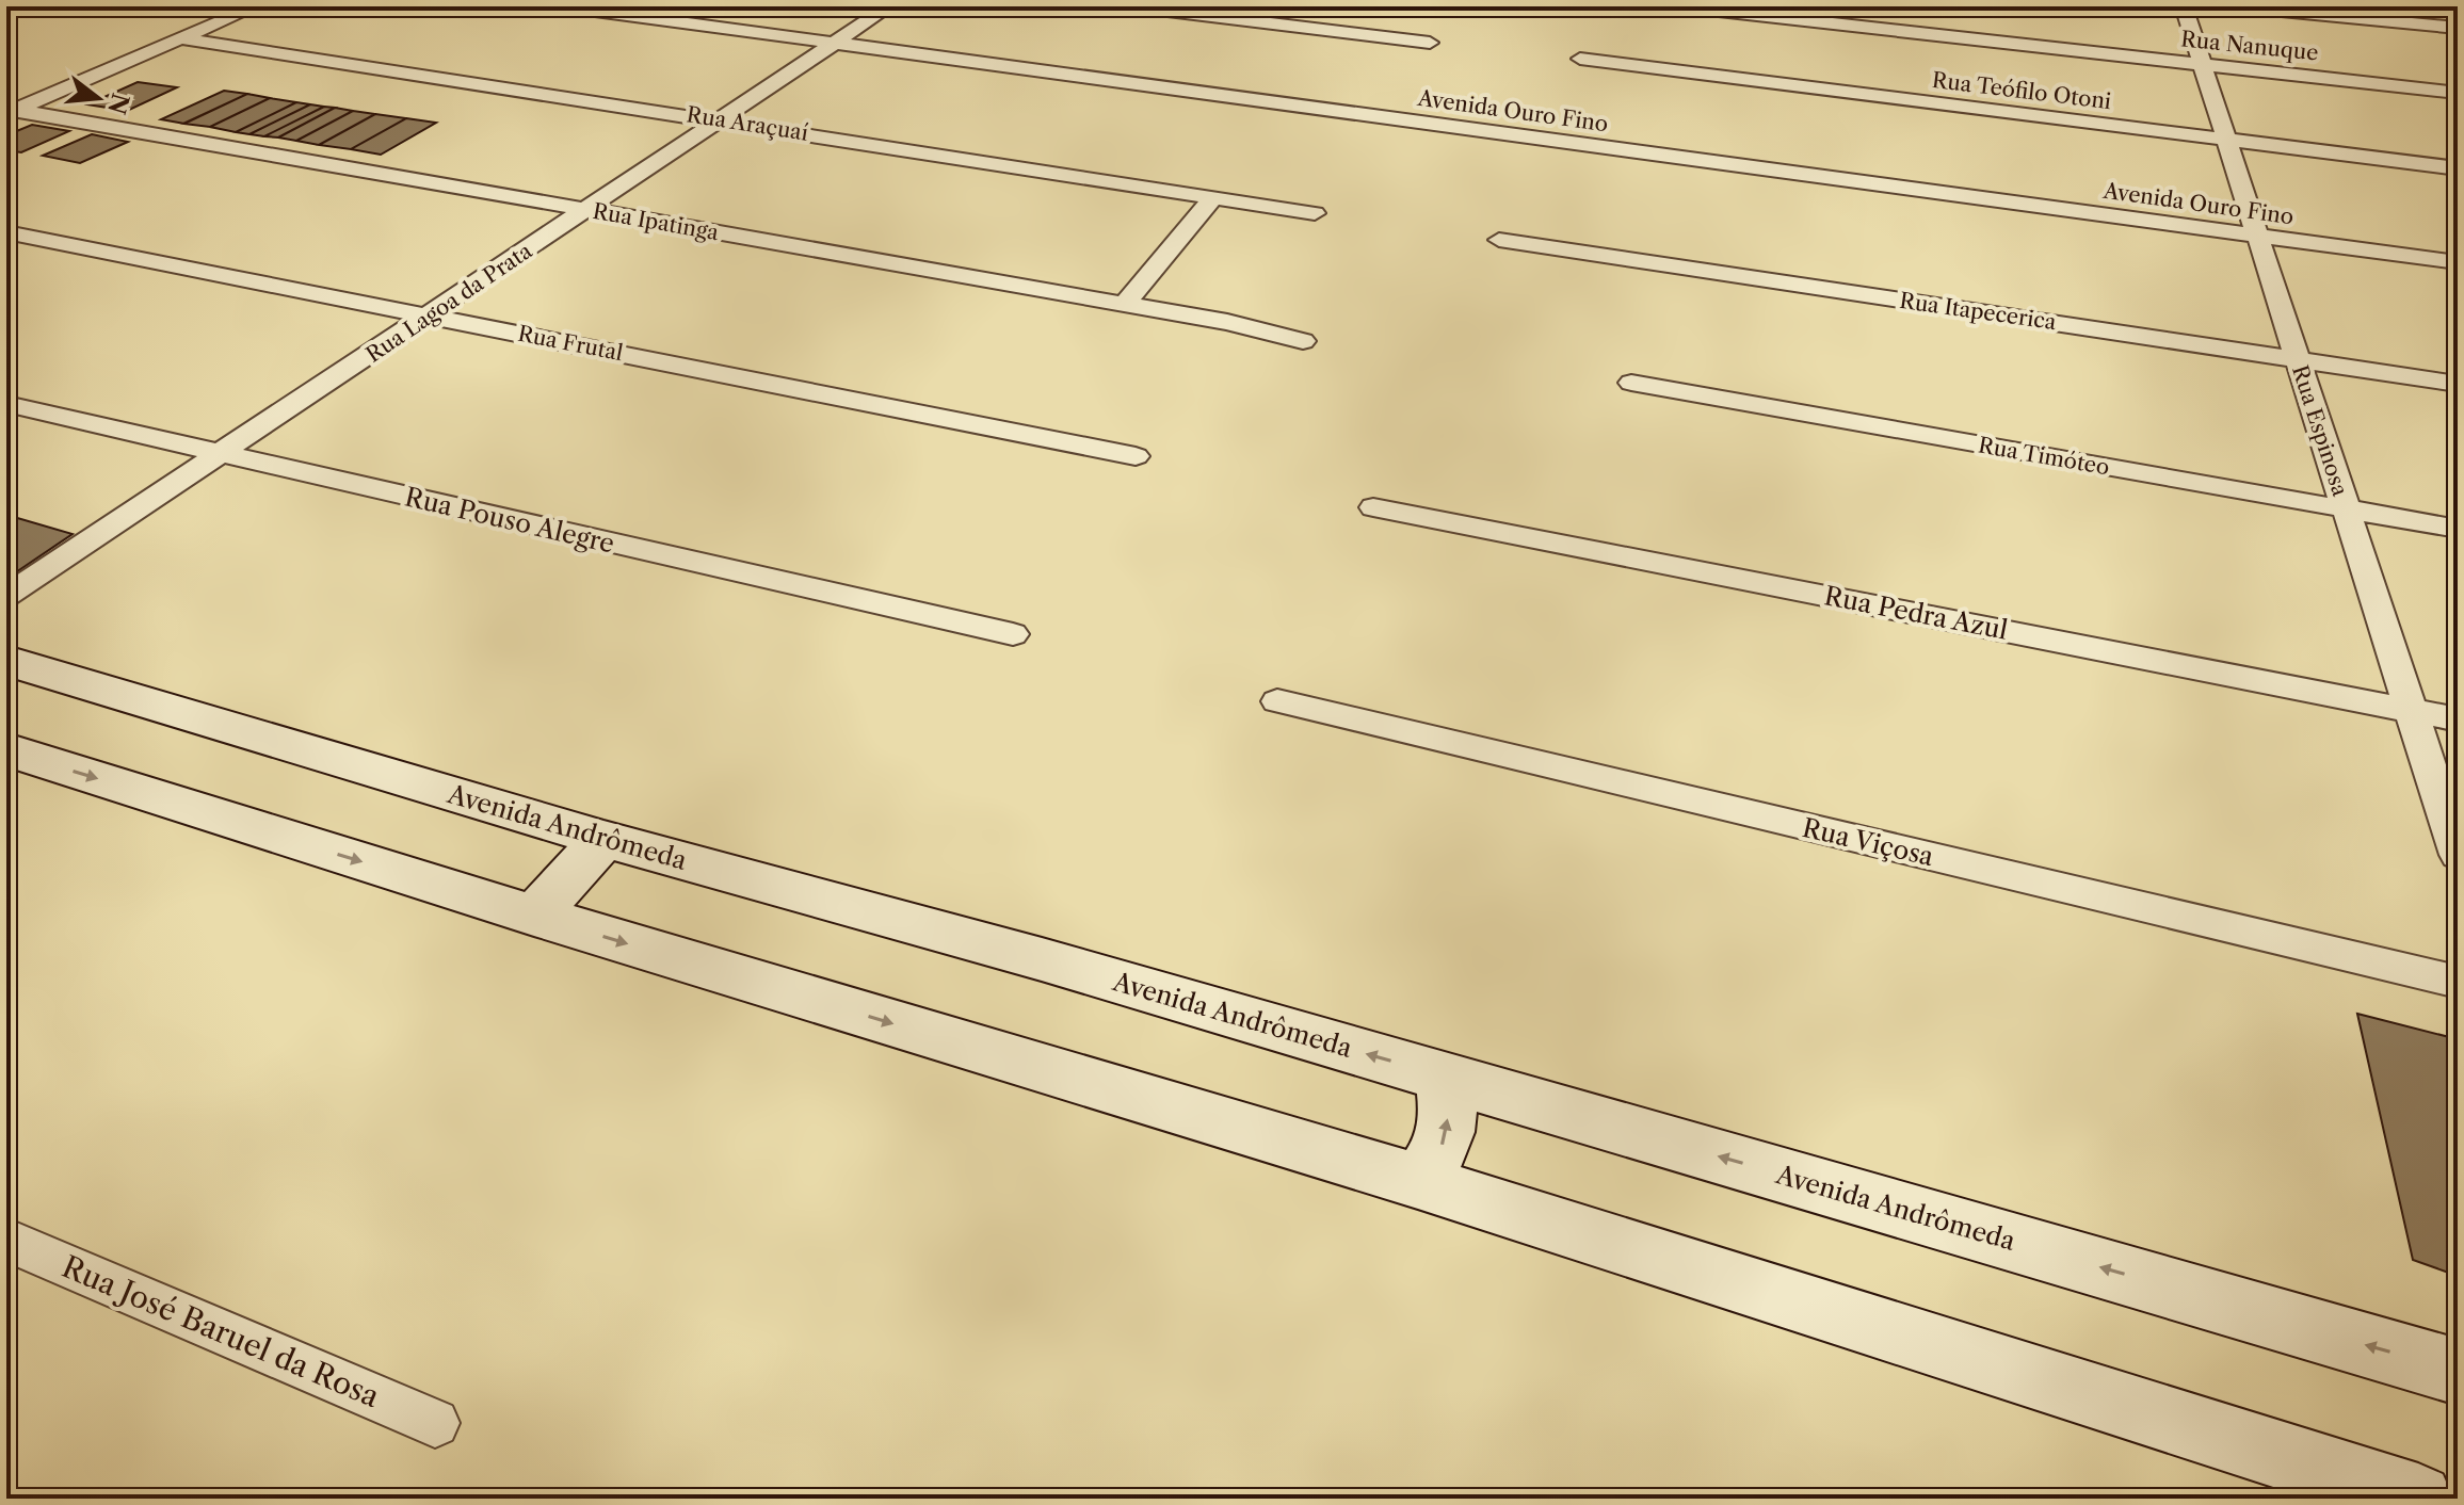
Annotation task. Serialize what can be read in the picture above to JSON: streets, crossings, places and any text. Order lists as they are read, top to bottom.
{
  "streets": {
    "main road": ["Avenida Andrômeda"],
    "street": [
      "Rua Nanuque",
      "Rua Teófilo Otoni",
      "Avenida Ouro Fino",
      "Rua Araçuaí",
      "Rua Ipatinga",
      "Rua Lagoa da Prata",
      "Rua Itapecerica",
      "Rua Frutal",
      "Rua Espinosa",
      "Rua Timóteo",
      "Rua Pouso Alegre",
      "Rua Pedra Azul",
      "Rua Viçosa",
      "Rua José Baruel da Rosa"
    ]
  },
  "crossings": [
    ["Rua Nanuque", "Rua Espinosa"],
    ["Rua Teófilo Otoni", "Rua Espinosa"],
    ["Avenida Ouro Fino", "Rua Lagoa da Prata"],
    ["Avenida Ouro Fino", "Rua Espinosa"],
    ["Rua Araçuaí", "Rua Lagoa da Prata"],
    ["Rua Ipatinga", "Rua Lagoa da Prata"],
    ["Rua Lagoa da Prata", "Rua Frutal"],
    ["Rua Lagoa da Prata", "Rua Pouso Alegre"],
    ["Rua Itapecerica", "Rua Espinosa"],
    ["Rua Espinosa", "Rua Timóteo"],
    ["Rua Espinosa", "Rua Pedra Azul"]
  ],
  "north": "right"
}
